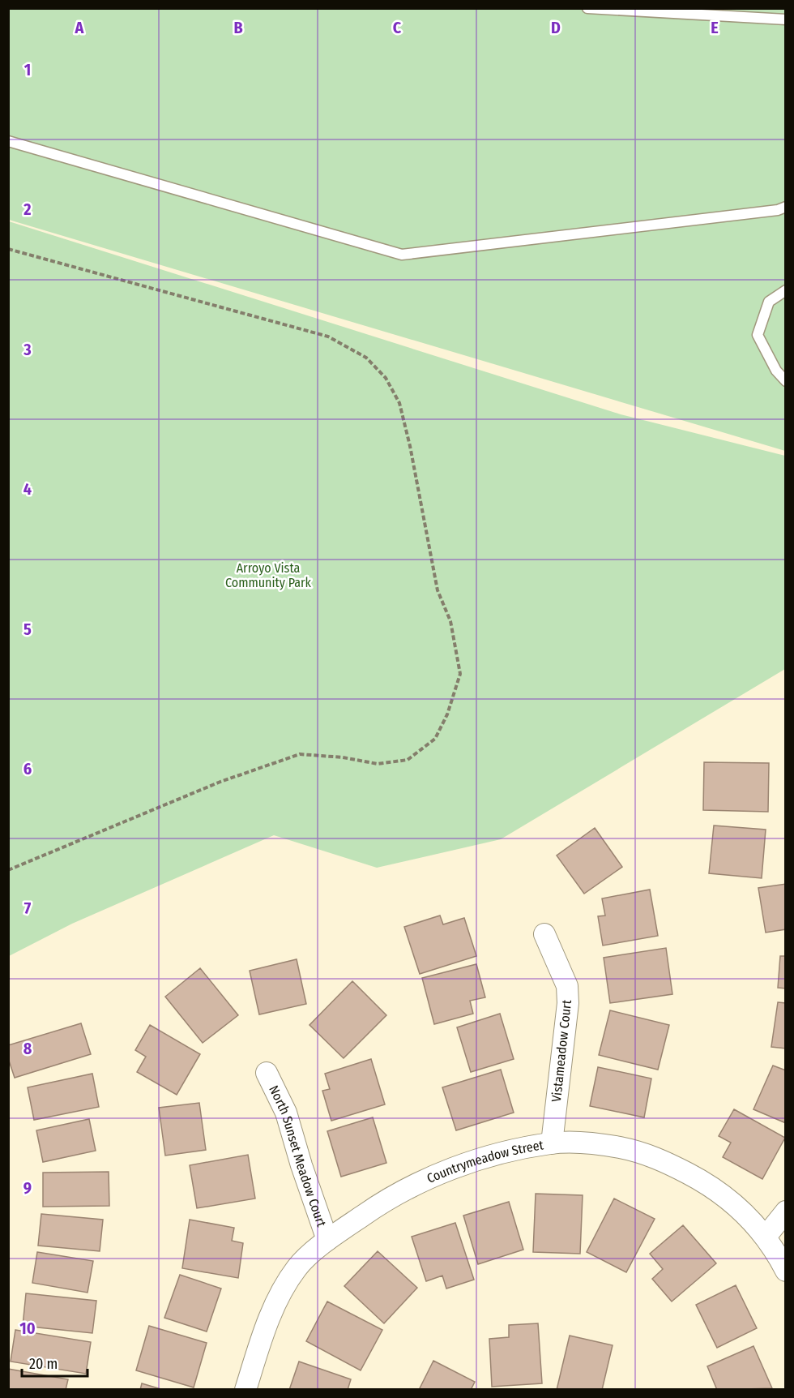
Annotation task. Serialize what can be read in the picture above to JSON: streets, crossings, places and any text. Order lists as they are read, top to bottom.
{
  "streets": {
    "street": ["Vistameadow Court", "North Sunset Meadow Court", "Countrymeadow Street"]
  },
  "crossings": [
    ["Vistameadow Court", "Countrymeadow Street"],
    ["North Sunset Meadow Court", "Countrymeadow Street"]
  ],
  "parks": ["Arroyo Vista Community Park"],
  "scale_bar": "20 m",
  "grid": {
    "columns": [
      "A",
      "B",
      "C",
      "D",
      "E"
    ],
    "rows": [
      "1",
      "2",
      "3",
      "4",
      "5",
      "6",
      "7",
      "8",
      "9",
      "10"
    ]
  }
}
